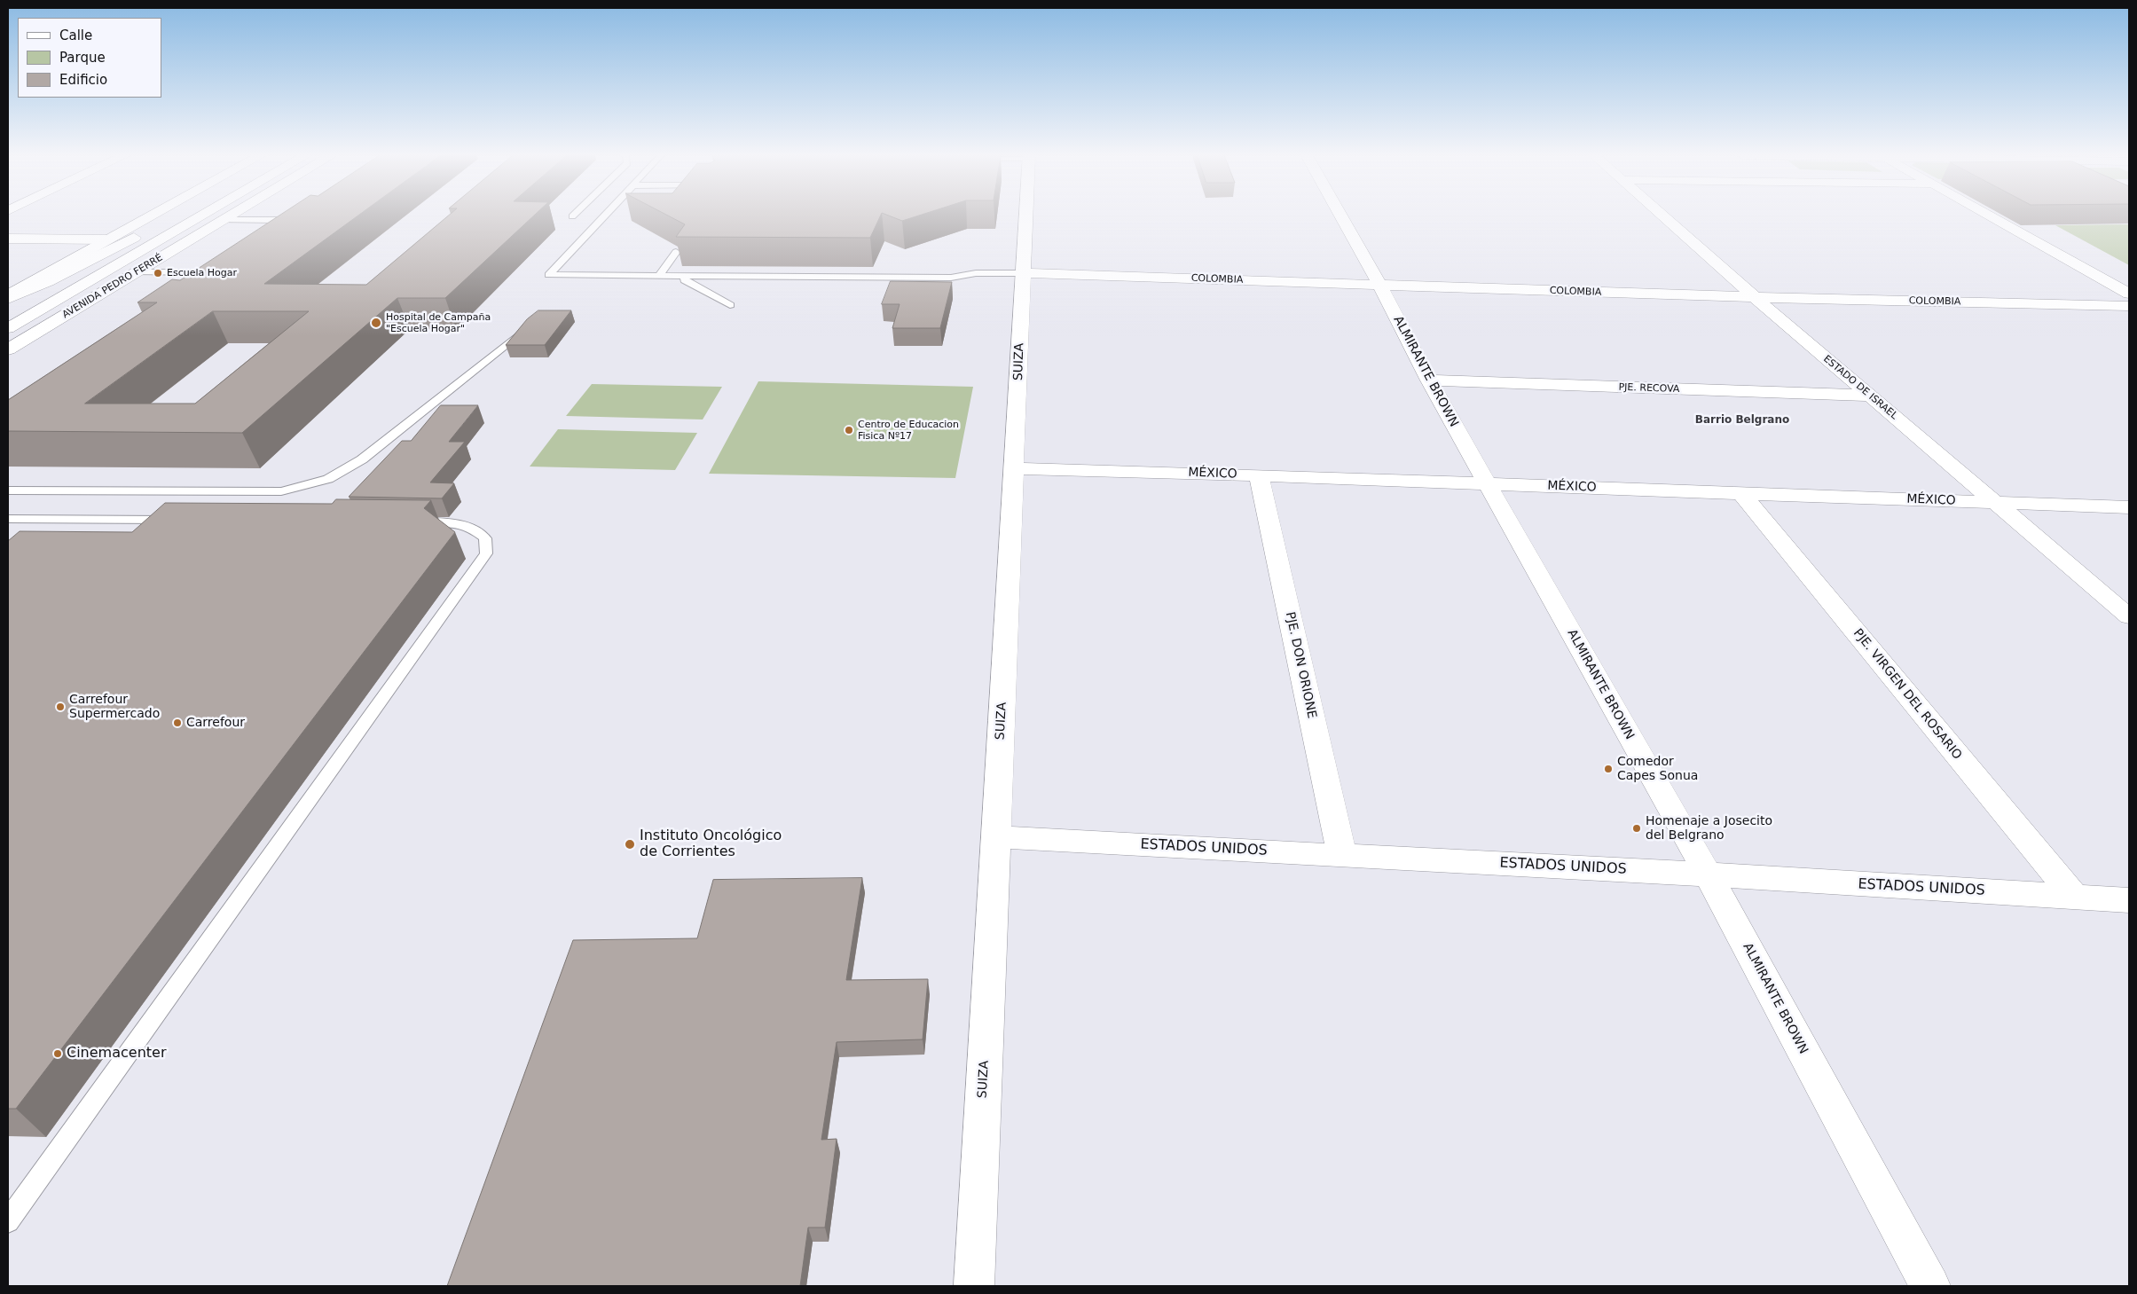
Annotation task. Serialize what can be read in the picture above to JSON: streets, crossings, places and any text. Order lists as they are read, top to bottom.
{
  "streets": {
    "main road": [
      "COLOMBIA",
      "AVENIDA PEDRO FERRÉ",
      "SUIZA",
      "ALMIRANTE BROWN",
      "ESTADO DE ISRAEL",
      "PJE. RECOVA",
      "MÉXICO",
      "PJE. DON ORIONE",
      "PJE. VIRGEN DEL ROSARIO",
      "ESTADOS UNIDOS"
    ]
  },
  "crossings": [
    ["COLOMBIA", "SUIZA"],
    ["COLOMBIA", "ALMIRANTE BROWN"],
    ["COLOMBIA", "ESTADO DE ISRAEL"],
    ["SUIZA", "MÉXICO"],
    ["SUIZA", "ESTADOS UNIDOS"],
    ["ALMIRANTE BROWN", "PJE. RECOVA"],
    ["ALMIRANTE BROWN", "MÉXICO"],
    ["ALMIRANTE BROWN", "ESTADOS UNIDOS"],
    ["ESTADO DE ISRAEL", "PJE. RECOVA"],
    ["ESTADO DE ISRAEL", "MÉXICO"],
    ["MÉXICO", "PJE. DON ORIONE"],
    ["MÉXICO", "PJE. VIRGEN DEL ROSARIO"],
    ["PJE. DON ORIONE", "ESTADOS UNIDOS"],
    ["PJE. VIRGEN DEL ROSARIO", "ESTADOS UNIDOS"]
  ],
  "districts": ["Barrio Belgrano"],
  "places": [
    "Escuela Hogar",
    "Hospital de Campaña \"Escuela Hogar\"",
    "Centro de Educacion Fisica Nº17",
    "Carrefour Supermercado",
    "Carrefour",
    "Comedor Capes Sonua",
    "Homenaje a Josecito del Belgrano",
    "Instituto Oncológico de Corrientes",
    "Cinemacenter"
  ],
  "legend": ["Calle", "Parque", "Edificio"]
}
